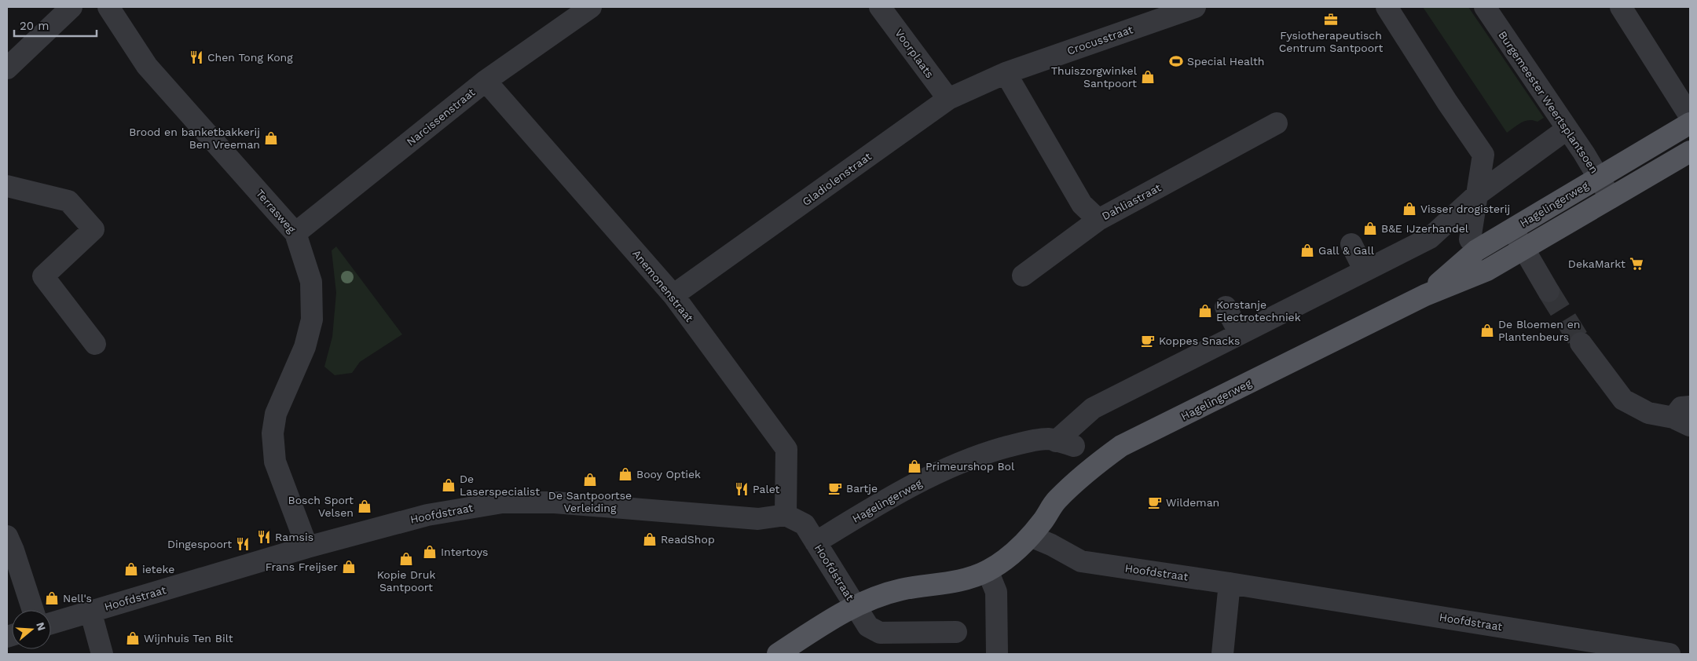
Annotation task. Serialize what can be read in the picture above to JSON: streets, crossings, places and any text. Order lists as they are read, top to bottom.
{
  "streets": {
    "main road": ["Hagelingerweg", "Hoofdstraat"],
    "street": [
      "Crocusstraat",
      "Voorplaats",
      "Burgemeester Weertsplantsoen",
      "Narcissenstraat",
      "Gladiolenstraat",
      "Dahliastraat",
      "Terrasweg",
      "Anemonenstraat"
    ]
  },
  "crossings": [
    ["Crocusstraat", "Gladiolenstraat"],
    ["Crocusstraat", "Dahliastraat"],
    ["Voorplaats", "Gladiolenstraat"],
    ["Burgemeester Weertsplantsoen", "Hagelingerweg"],
    ["Narcissenstraat", "Terrasweg"],
    ["Narcissenstraat", "Anemonenstraat"],
    ["Gladiolenstraat", "Dahliastraat"],
    ["Gladiolenstraat", "Anemonenstraat"],
    ["Hagelingerweg", "Hoofdstraat"],
    ["Terrasweg", "Hoofdstraat"],
    ["Anemonenstraat", "Hoofdstraat"]
  ],
  "places": {
    "office": ["Fysiotherapeutisch Centrum Santpoort"],
    "restaurant": [
      "Chen Tong Kong",
      "Palet",
      "Ramsis",
      "Dingespoort"
    ],
    "sports": ["Special Health"],
    "shop": [
      "Thuiszorgwinkel Santpoort",
      "Brood en banketbakkerij Ben Vreeman",
      "Visser drogisterij",
      "B&E IJzerhandel",
      "Gall & Gall",
      "Korstanje Electrotechniek",
      "De Bloemen en Plantenbeurs",
      "Primeurshop Bol",
      "Booy Optiek",
      "De Santpoortse Verleiding",
      "De Laserspecialist",
      "Bosch Sport Velsen",
      "ReadShop",
      "Intertoys",
      "Kopie Druk Santpoort",
      "Frans Freijser",
      "ieteke",
      "Nell's",
      "Wijnhuis Ten Bilt"
    ],
    "supermarket": ["DekaMarkt"],
    "cafe": ["Koppes Snacks", "Bartje", "Wildeman"]
  },
  "scale_bar": "20 m",
  "north": "right"
}
